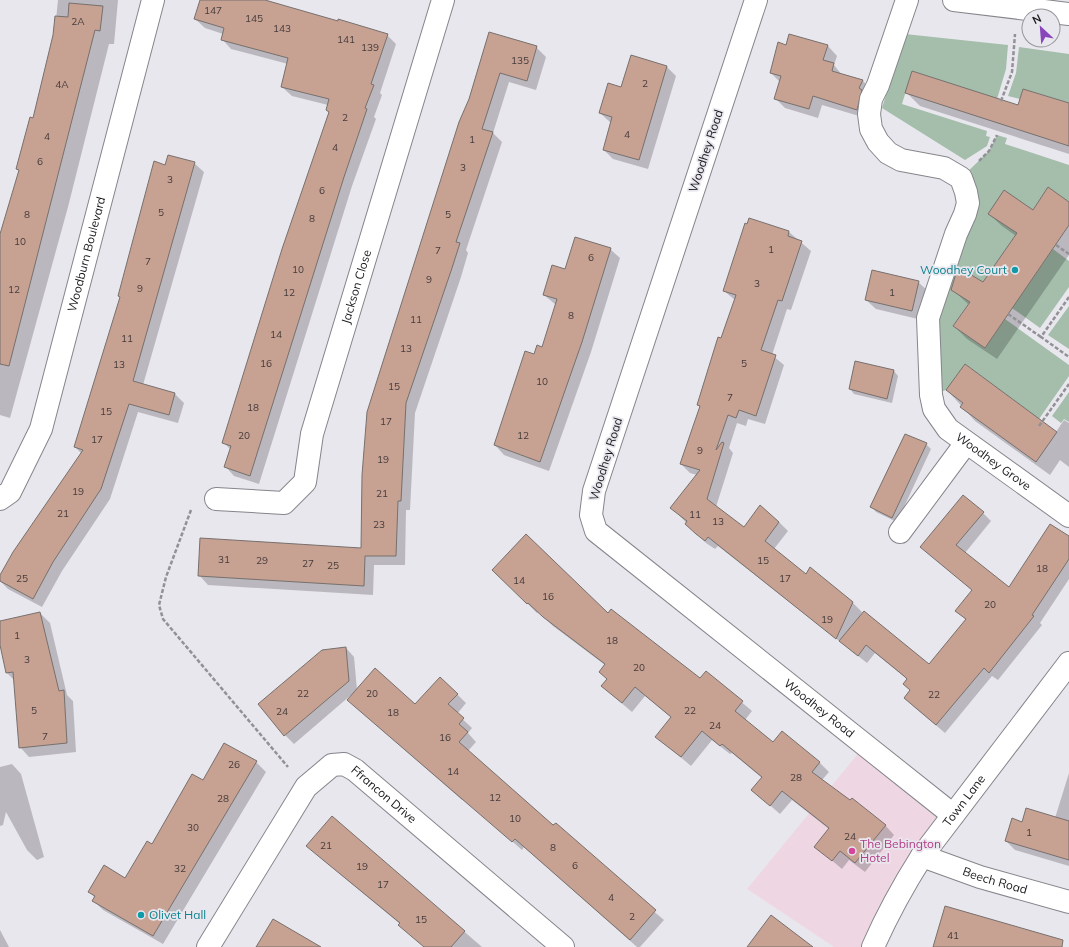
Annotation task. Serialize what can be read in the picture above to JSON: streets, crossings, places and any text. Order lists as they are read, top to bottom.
{
  "streets": {
    "street": [
      "Woodhey Road",
      "Woodburn Boulevard",
      "Jackson Close",
      "Woodhey Grove",
      "Ffrancon Drive",
      "Town Lane",
      "Beech Road"
    ]
  },
  "crossings": [
    ["Woodhey Road", "Town Lane"],
    ["Town Lane", "Beech Road"]
  ],
  "places": ["Woodhey Court", "The Bebington Hotel", "Olivet Hall"],
  "house_numbers": [
    "147",
    "145",
    "2A",
    "143",
    "141",
    "139",
    "135",
    "2",
    "4A",
    "2",
    "4",
    "4",
    "1",
    "4",
    "6",
    "3",
    "3",
    "6",
    "5",
    "8",
    "5",
    "8",
    "10",
    "1",
    "7",
    "6",
    "7",
    "10",
    "9",
    "3",
    "9",
    "12",
    "12",
    "1",
    "8",
    "11",
    "14",
    "11",
    "13",
    "16",
    "5",
    "13",
    "10",
    "15",
    "7",
    "18",
    "15",
    "17",
    "20",
    "12",
    "17",
    "9",
    "19",
    "19",
    "21",
    "21",
    "11",
    "13",
    "23",
    "31",
    "29",
    "15",
    "27",
    "25",
    "18",
    "25",
    "17",
    "14",
    "16",
    "20",
    "19",
    "1",
    "18",
    "3",
    "20",
    "22",
    "20",
    "22",
    "5",
    "22",
    "24",
    "18",
    "24",
    "7",
    "16",
    "26",
    "14",
    "28",
    "12",
    "28",
    "10",
    "30",
    "1",
    "24",
    "21",
    "8",
    "6",
    "19",
    "32",
    "17",
    "4",
    "2",
    "15",
    "41"
  ],
  "north": "top left"
}
